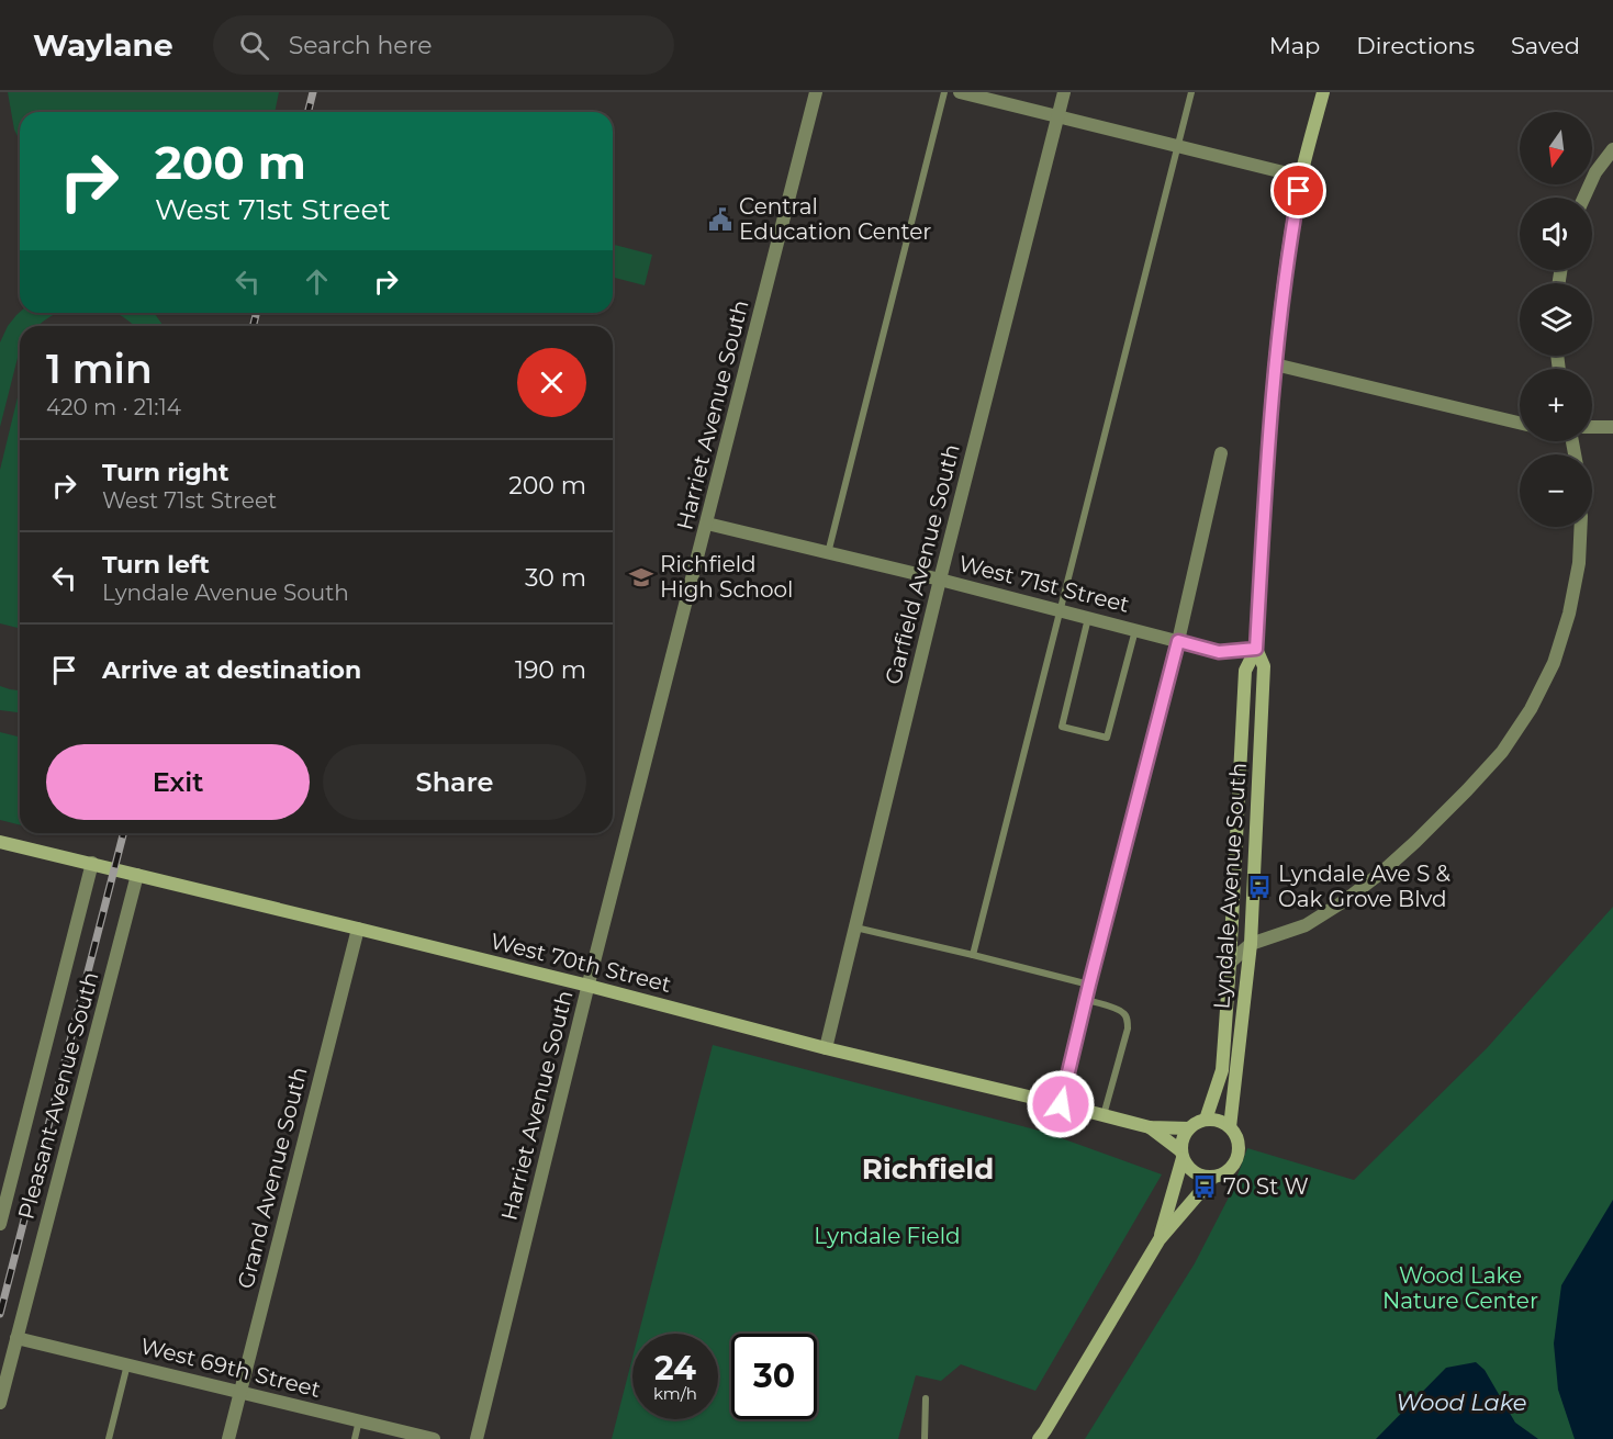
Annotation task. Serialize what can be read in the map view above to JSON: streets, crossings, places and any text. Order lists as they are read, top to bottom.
{
  "streets": {
    "main road": ["Lyndale Avenue South", "West 70th Street"],
    "street": [
      "Harriet Avenue South",
      "Garfield Avenue South",
      "West 71st Street",
      "Pleasant Avenue South",
      "Grand Avenue South",
      "West 69th Street"
    ]
  },
  "crossings": [
    ["Harriet Avenue South", "West 71st Street"],
    ["Harriet Avenue South", "West 70th Street"],
    ["Garfield Avenue South", "West 71st Street"],
    ["Garfield Avenue South", "West 70th Street"],
    ["West 71st Street", "Lyndale Avenue South"],
    ["Lyndale Avenue South", "West 70th Street"],
    ["West 70th Street", "Pleasant Avenue South"],
    ["West 70th Street", "Grand Avenue South"],
    ["Pleasant Avenue South", "West 69th Street"],
    ["Grand Avenue South", "West 69th Street"]
  ],
  "districts": ["Richfield"],
  "water": ["Wood Lake"],
  "parks": ["Lyndale Field", "Wood Lake Nature Center"],
  "places": {
    "public building": ["Central Education Center"],
    "school or university": ["Richfield High School"],
    "bus stop": ["Lyndale Ave S & Oak Grove Blvd", "70 St W"]
  },
  "north": "bottom",
  "page": {
    "header": "Waylane",
    "search": "Search here",
    "nav": ["Map", "Directions", "Saved"],
    "map_buttons": ["+", "−"],
    "turn": ["200 m", "West 71st Street"],
    "heading": ["1 min", "420 m · 21:14"],
    "list": [
      {
        "name": "Turn right",
        "note": "West 71st Street",
        "value": "200 m"
      },
      {
        "name": "Turn left",
        "note": "Lyndale Avenue South",
        "value": "30 m"
      },
      {
        "name": "Arrive at destination",
        "value": "190 m"
      }
    ],
    "buttons": ["Exit", "Share"],
    "speed": "24 km/h",
    "limit": "30"
  }
}
